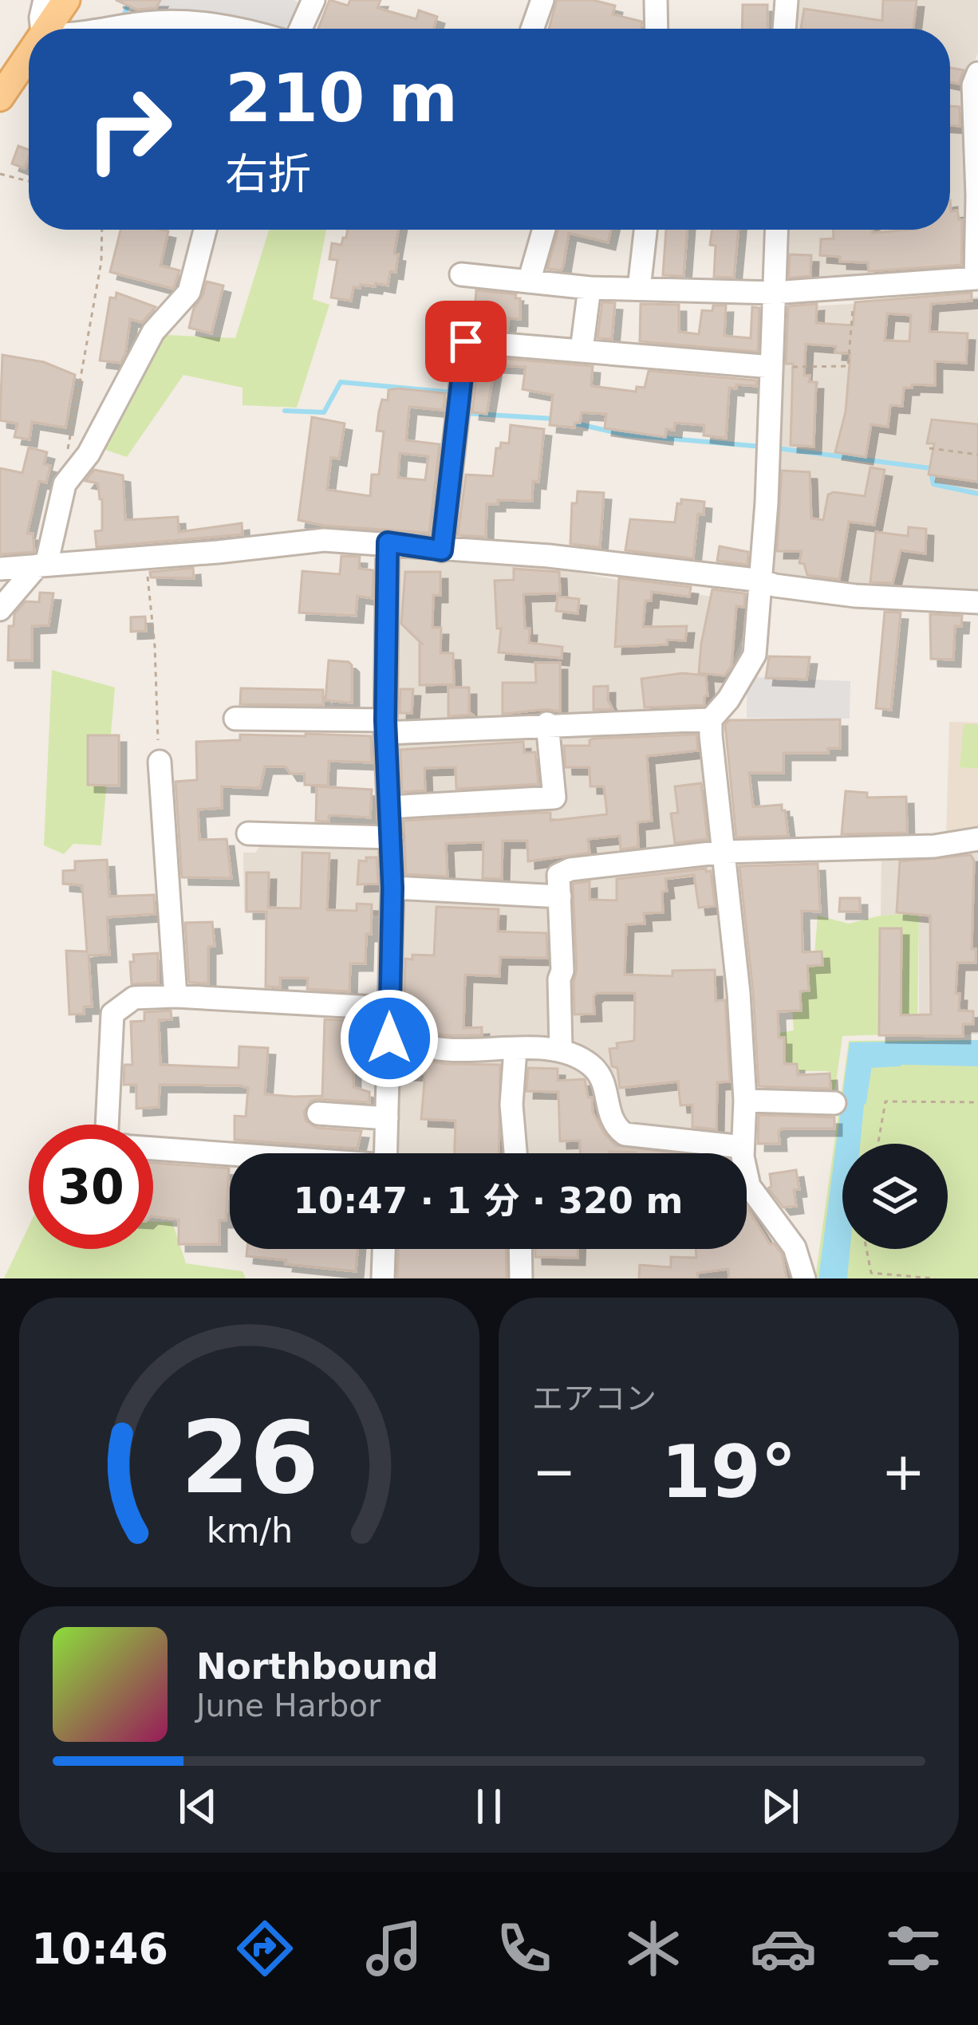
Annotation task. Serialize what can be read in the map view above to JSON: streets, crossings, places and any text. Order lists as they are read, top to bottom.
{
  "page": {
    "turn": ["210 m", "右折"],
    "limit": "30",
    "trip": "10:47 · 1 分 · 320 m",
    "tile": "エアコン",
    "heat": ["−", "19°", "+"],
    "song": ["Northbound", "June Harbor"],
    "tabs": "10:46",
    "gauge": ["26", "km/h"]
  }
}
